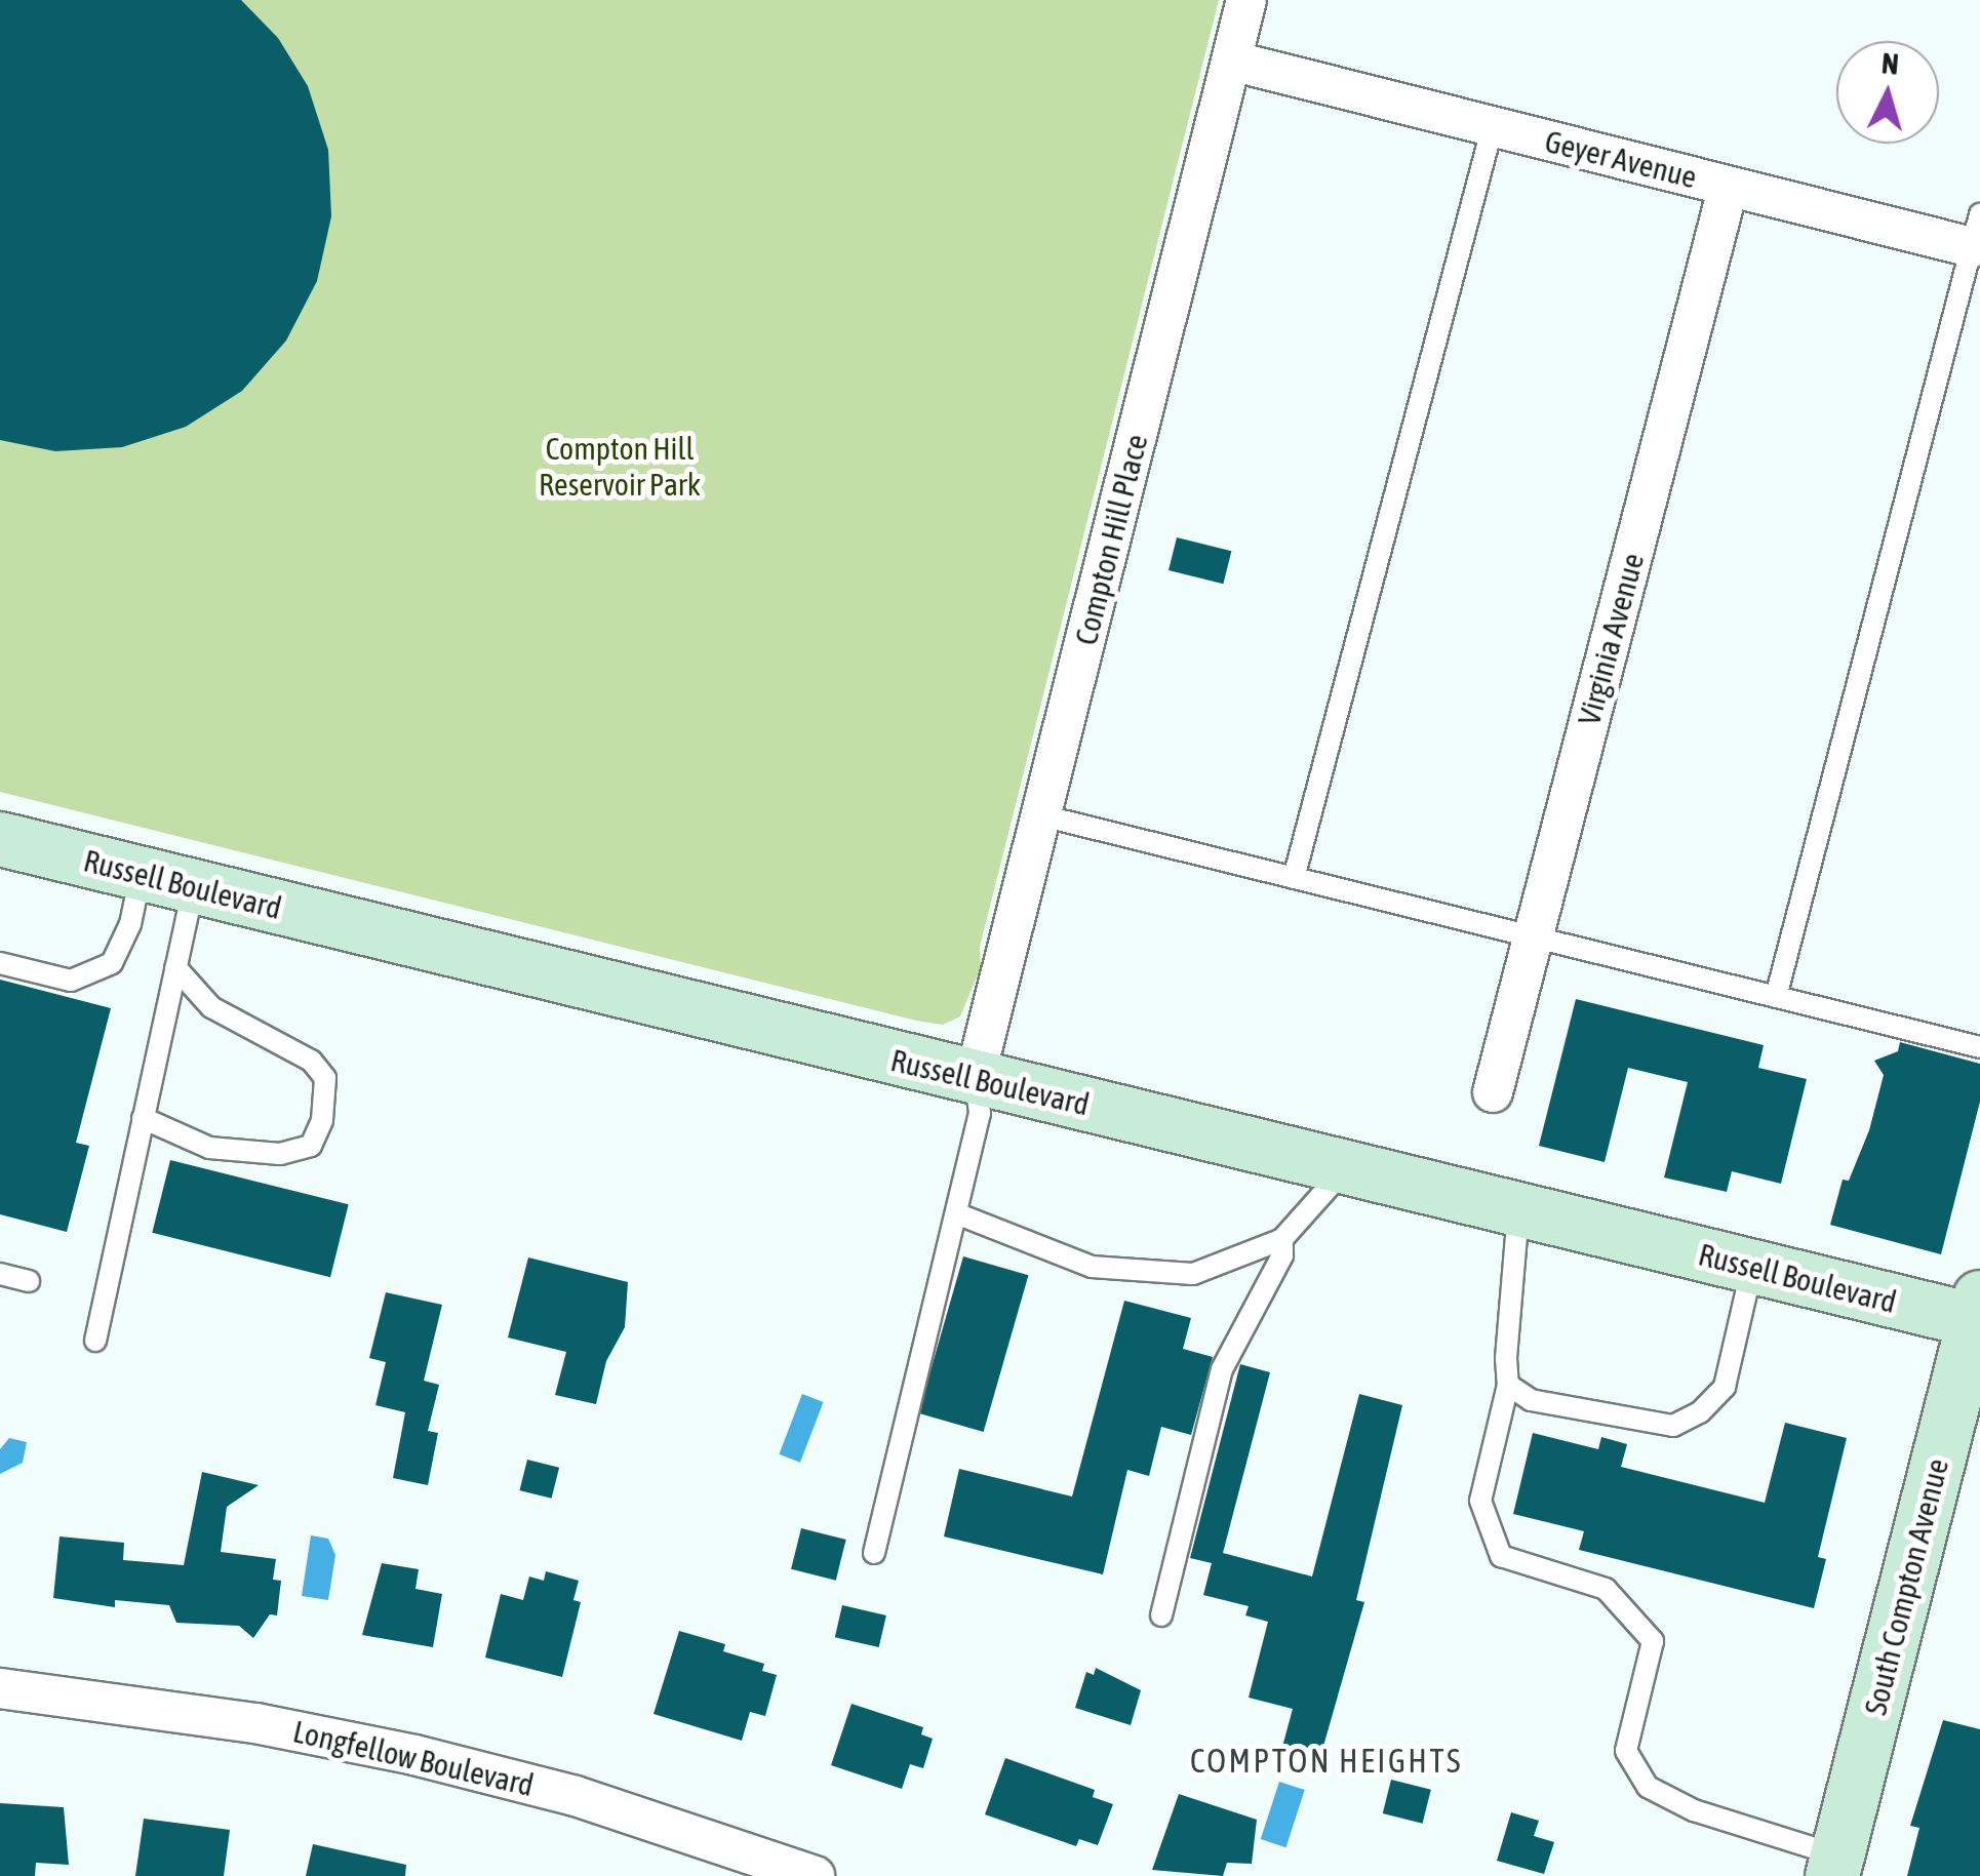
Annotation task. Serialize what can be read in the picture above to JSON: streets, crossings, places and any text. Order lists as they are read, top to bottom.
{
  "streets": {
    "main road": ["Russell Boulevard", "South Compton Avenue"],
    "street": [
      "Geyer Avenue",
      "Compton Hill Place",
      "Virginia Avenue",
      "Longfellow Boulevard"
    ]
  },
  "crossings": [
    ["Geyer Avenue", "Compton Hill Place"],
    ["Geyer Avenue", "Virginia Avenue"],
    ["Compton Hill Place", "Russell Boulevard"],
    ["Russell Boulevard", "South Compton Avenue"]
  ],
  "districts": ["COMPTON HEIGHTS"],
  "parks": ["Compton Hill Reservoir Park"],
  "north": "top"
}
